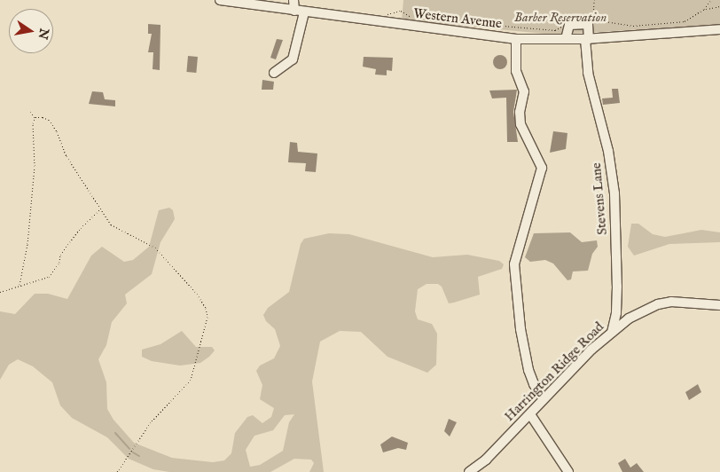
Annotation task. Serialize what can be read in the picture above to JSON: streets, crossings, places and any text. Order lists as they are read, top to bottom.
{
  "streets": {
    "street": ["Western Avenue", "Stevens Lane", "Harrington Ridge Road"]
  },
  "crossings": [
    ["Western Avenue", "Stevens Lane"],
    ["Stevens Lane", "Harrington Ridge Road"]
  ],
  "parks": ["Barber Reservation"],
  "north": "right"
}
